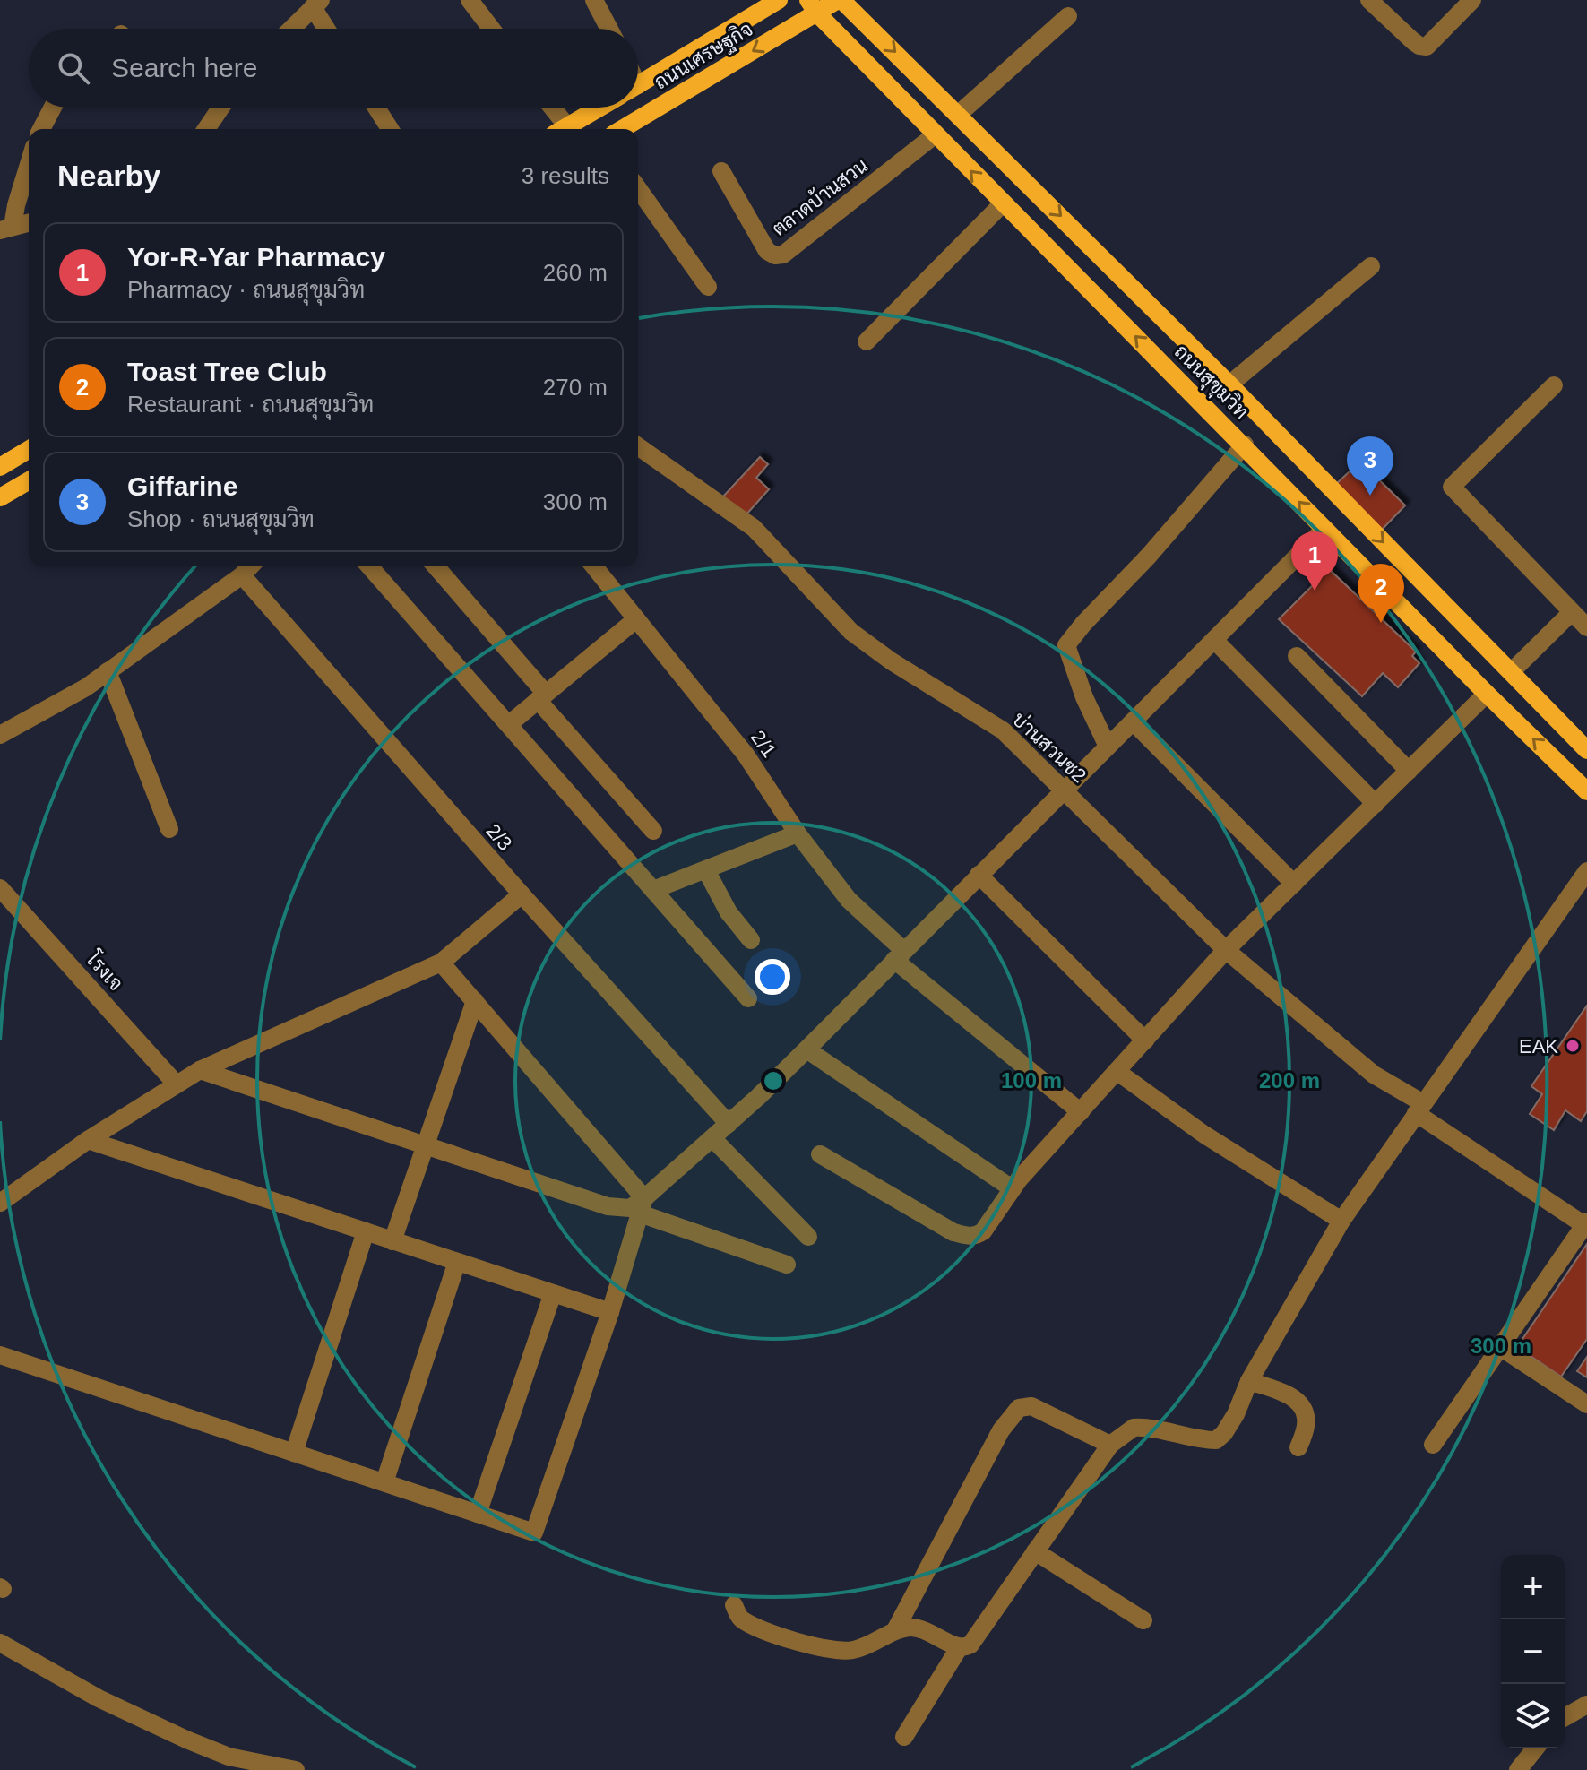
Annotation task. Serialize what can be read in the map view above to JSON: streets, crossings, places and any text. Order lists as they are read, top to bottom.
{
  "streets": {
    "main road": ["ถนนเศรษฐกิจ", "ถนนสุขุมวิท"],
    "street": [
      "ตลาดบ้านสวน",
      "2/1",
      "บ่านสวนซ2",
      "2/3",
      "โรงเจ"
    ]
  },
  "crossings": [
    ["ถนนเศรษฐกิจ", "ถนนสุขุมวิท"],
    ["ตลาดบ้านสวน", "ถนนสุขุมวิท"]
  ],
  "places": ["EAK"],
  "page": {
    "search": "Search here",
    "heading": ["Nearby", "3 results"],
    "list": [
      {
        "mark": "1",
        "name": "Yor-R-Yar Pharmacy",
        "note": "Pharmacy · ถนนสุขุมวิท",
        "value": "260 m"
      },
      {
        "mark": "2",
        "name": "Toast Tree Club",
        "note": "Restaurant · ถนนสุขุมวิท",
        "value": "270 m"
      },
      {
        "mark": "3",
        "name": "Giffarine",
        "note": "Shop · ถนนสุขุมวิท",
        "value": "300 m"
      }
    ],
    "pins": ["3", "1", "2"],
    "map_buttons": ["+", "−"]
  },
  "rings": ["100 m", "200 m", "300 m"]
}
